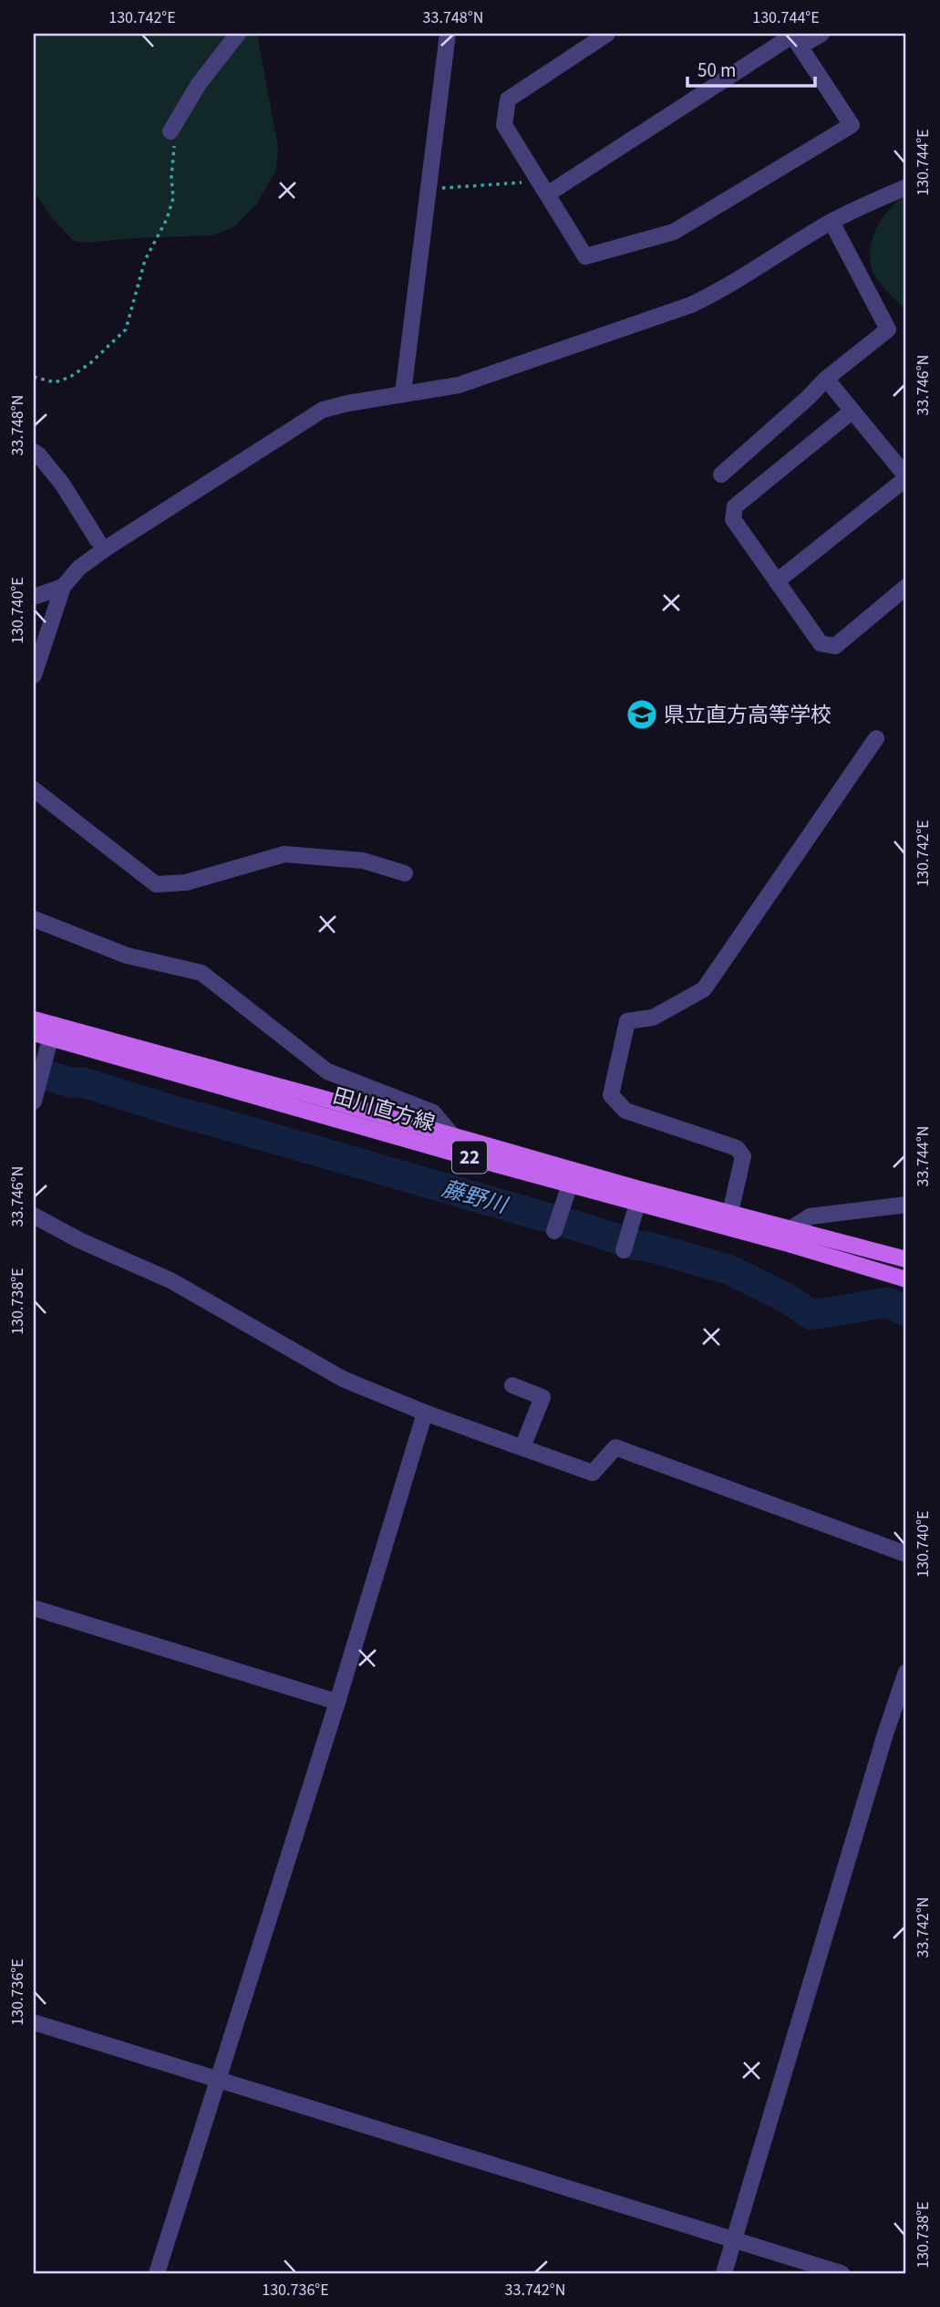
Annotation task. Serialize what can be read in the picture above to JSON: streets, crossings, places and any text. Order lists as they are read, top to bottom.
{
  "streets": {
    "main road": ["田川直方線", "22"]
  },
  "water": ["藤野川"],
  "places": {
    "school or university": ["県立直方高等学校"]
  },
  "scale_bar": "50 m",
  "coordinates": [
    "130.742°E",
    "33.748°N",
    "130.744°E",
    "33.746°N",
    "130.740°E",
    "33.744°N",
    "130.738°E",
    "33.742°N",
    "130.736°E"
  ]
}
